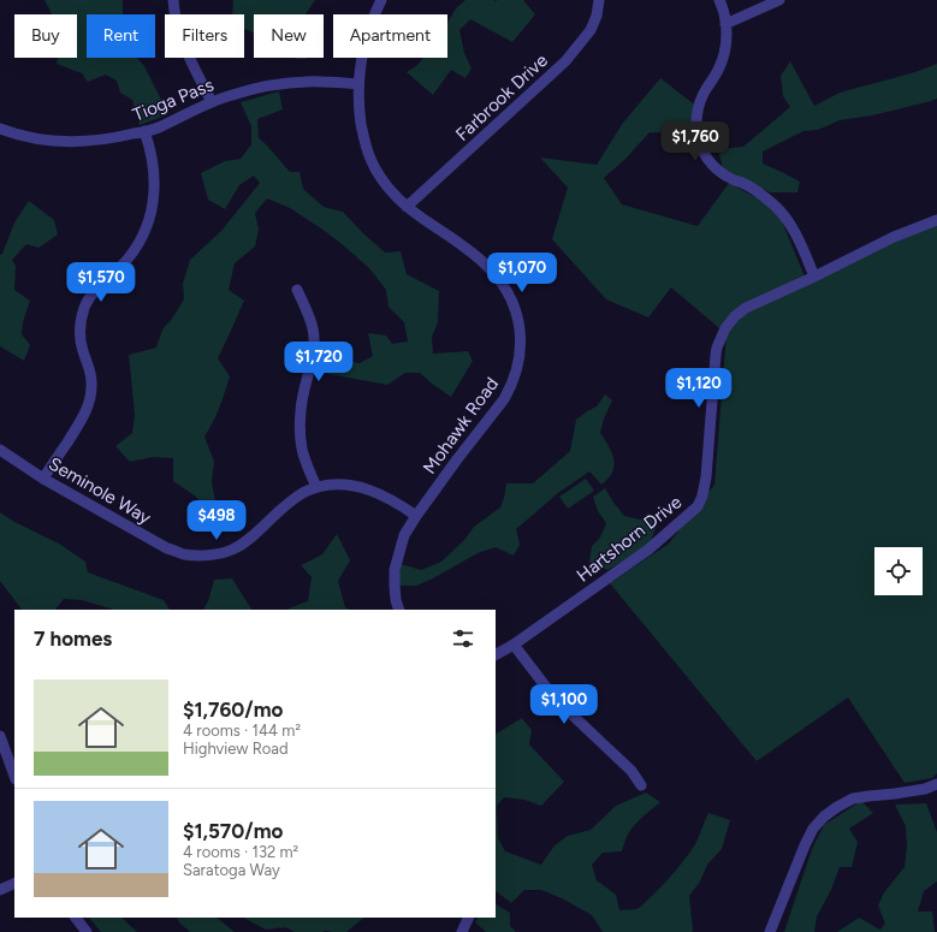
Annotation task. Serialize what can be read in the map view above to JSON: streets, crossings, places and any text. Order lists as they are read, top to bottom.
{
  "streets": {
    "street": [
      "Farbrook Drive",
      "Tioga Pass",
      "Mohawk Road",
      "Seminole Way",
      "Hartshorn Drive"
    ]
  },
  "crossings": [
    ["Farbrook Drive", "Mohawk Road"],
    ["Tioga Pass", "Mohawk Road"],
    ["Mohawk Road", "Seminole Way"]
  ],
  "page": {
    "chip": [
      "Buy",
      "Rent",
      "Filters",
      "New",
      "Apartment"
    ],
    "price": [
      "$1,760",
      "$1,070",
      "$1,570",
      "$1,720",
      "$1,120",
      "$498",
      "$1,100"
    ],
    "heading": "7 homes",
    "list": [
      {
        "name": "$1,760/mo",
        "note": "4 rooms · 144 m² · Highview Road"
      },
      {
        "name": "$1,570/mo",
        "note": "4 rooms · 132 m² · Saratoga Way"
      }
    ]
  }
}
